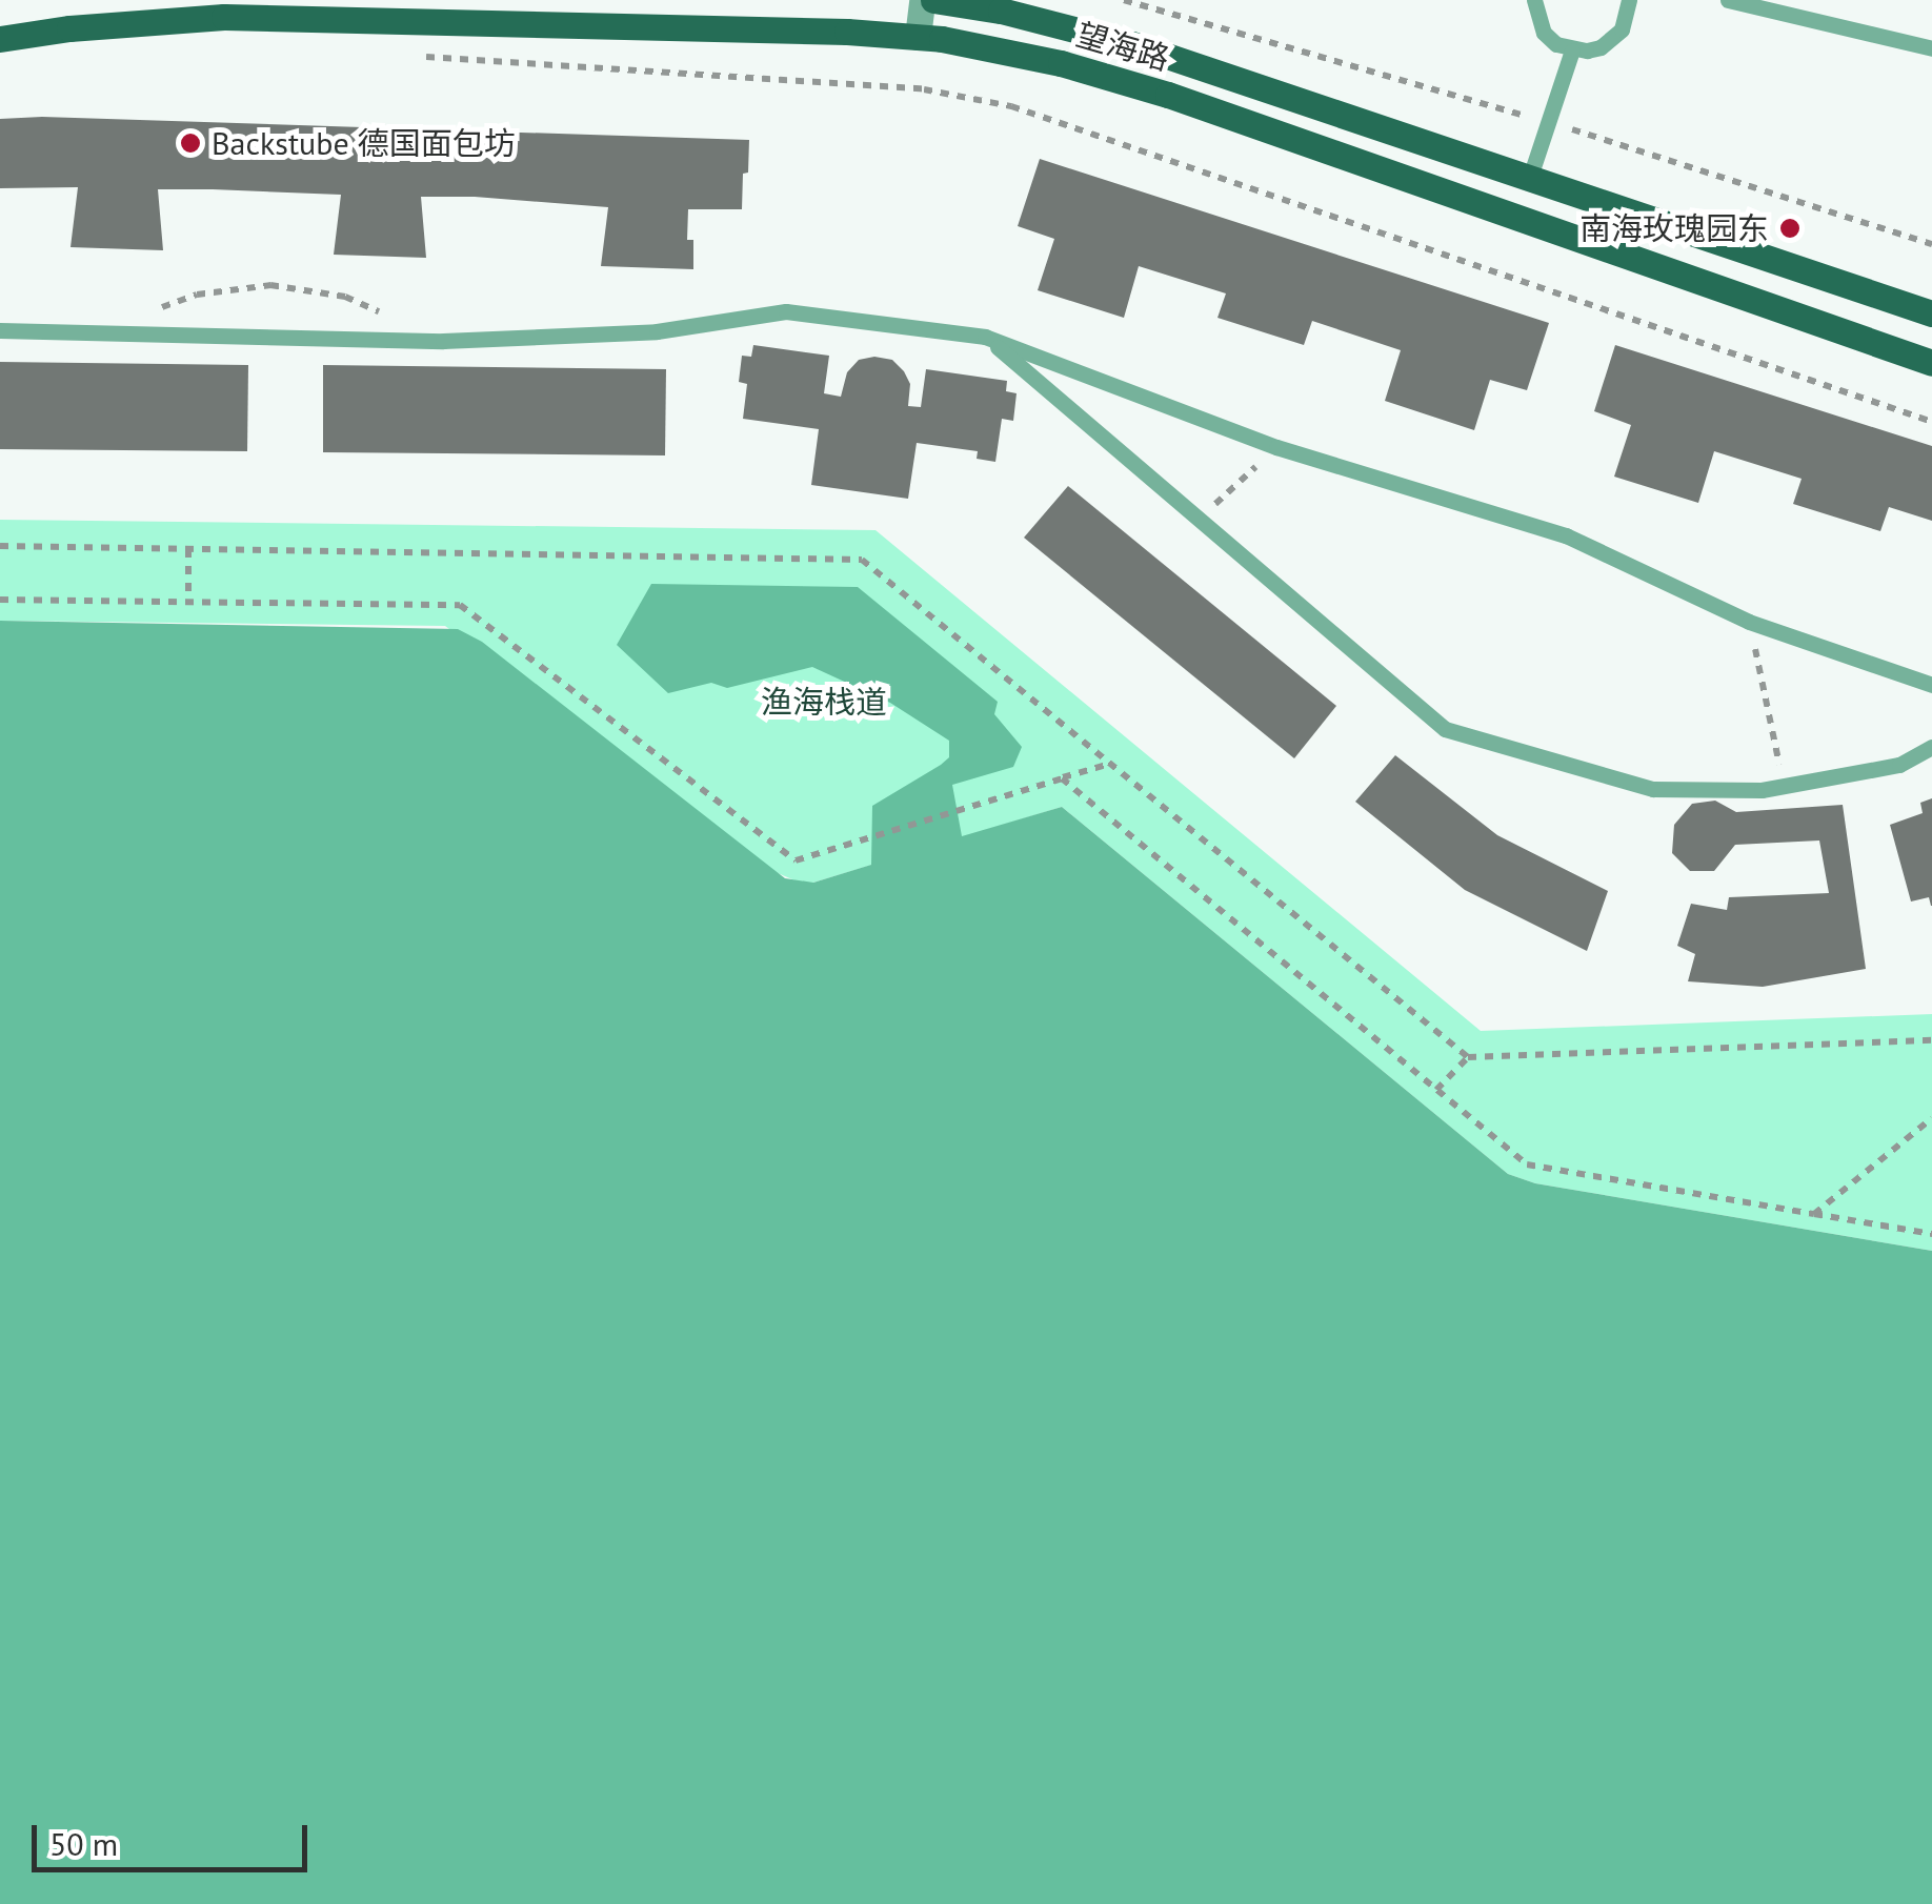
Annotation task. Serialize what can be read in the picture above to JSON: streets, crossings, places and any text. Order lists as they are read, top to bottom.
{
  "streets": {
    "main road": ["望海路"]
  },
  "parks": ["渔海栈道"],
  "places": ["Backstube 德国面包坊", "南海玫瑰园东"],
  "scale_bar": "50 m"
}
